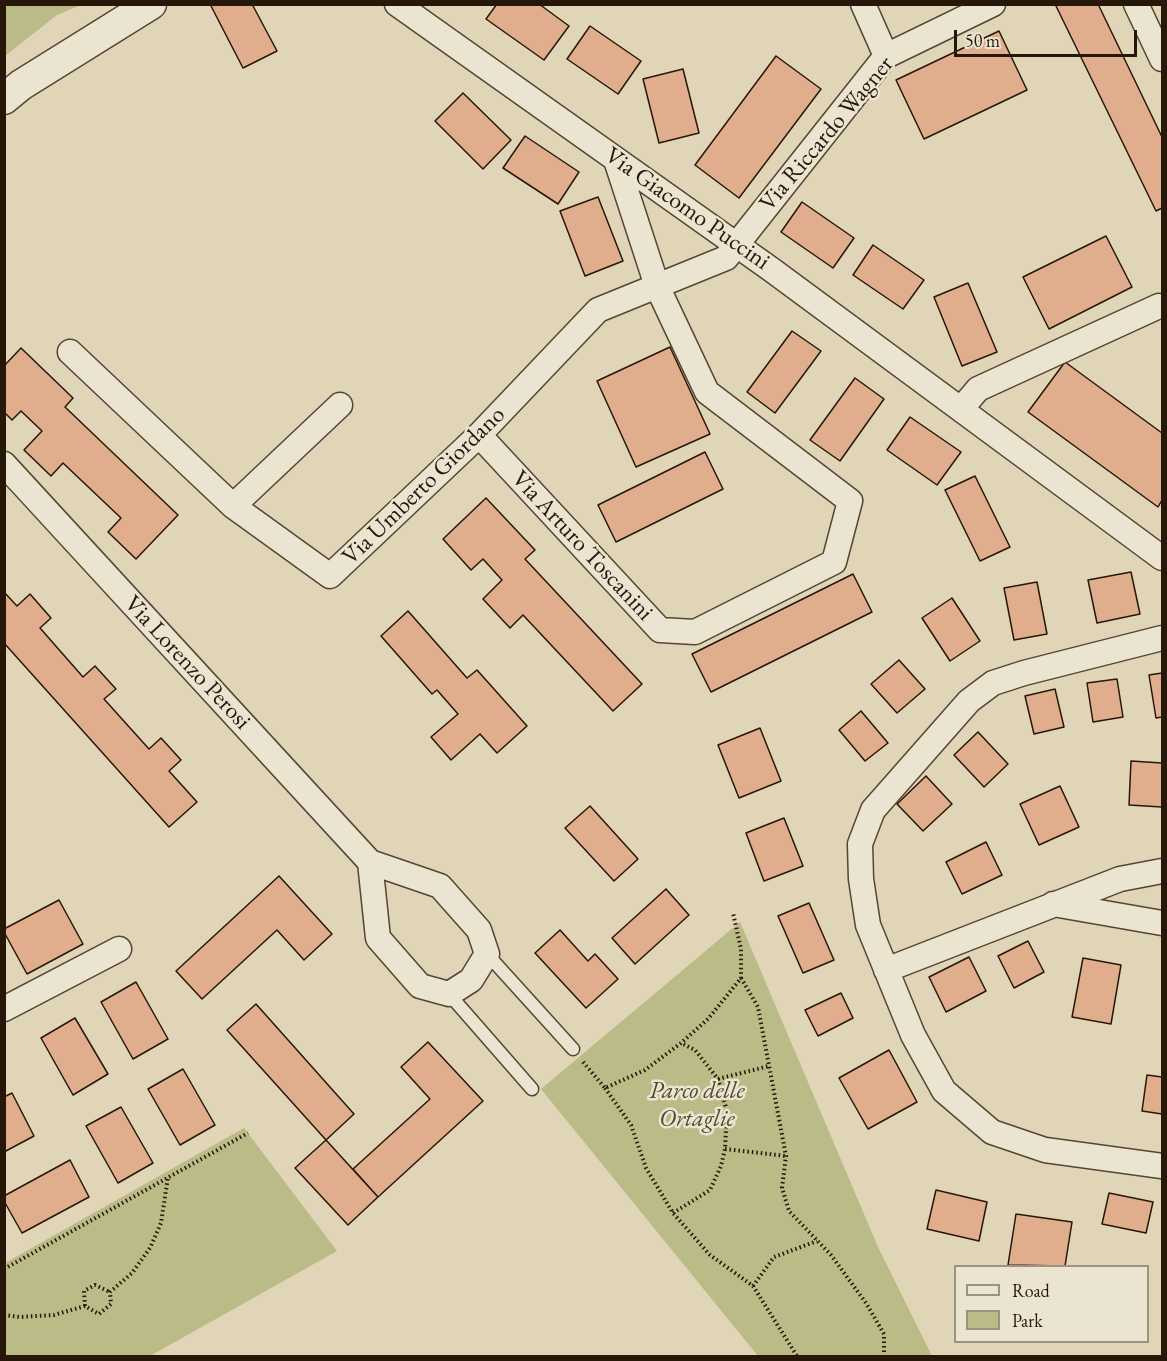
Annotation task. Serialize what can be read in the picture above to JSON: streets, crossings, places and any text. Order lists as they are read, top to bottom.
{
  "streets": {
    "street": [
      "Via Riccardo Wagner",
      "Via Giacomo Puccini",
      "Via Umberto Giordano",
      "Via Arturo Toscanini",
      "Via Lorenzo Perosi"
    ]
  },
  "crossings": [
    ["Via Riccardo Wagner", "Via Giacomo Puccini"],
    ["Via Riccardo Wagner", "Via Umberto Giordano"],
    ["Via Giacomo Puccini", "Via Umberto Giordano"],
    ["Via Giacomo Puccini", "Via Arturo Toscanini"],
    ["Via Umberto Giordano", "Via Arturo Toscanini"]
  ],
  "parks": ["Parco delle Ortaglie"],
  "legend": ["Road", "Park"],
  "scale_bar": "50 m"
}
